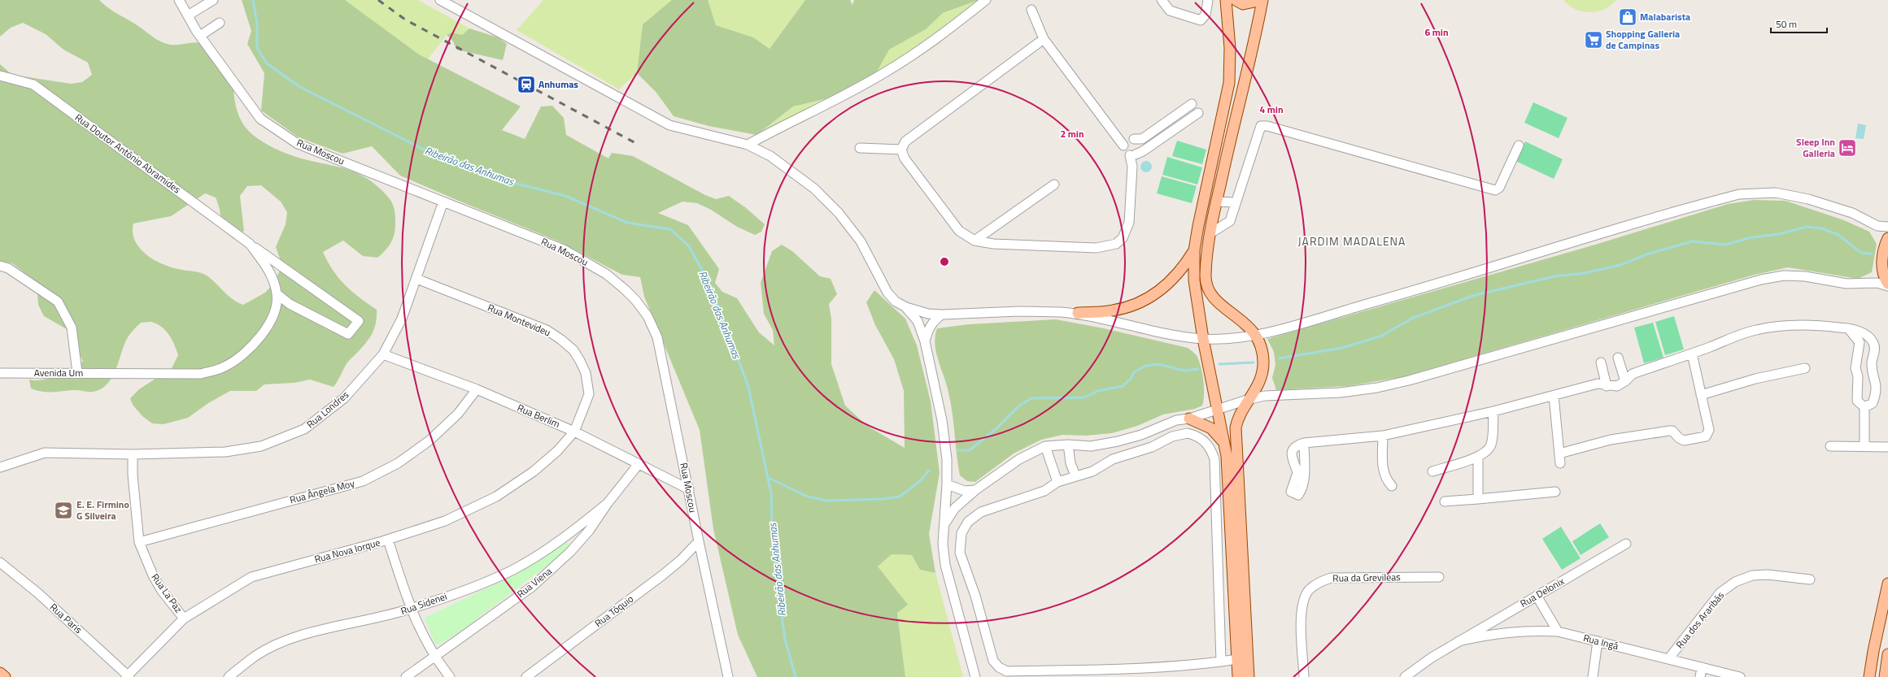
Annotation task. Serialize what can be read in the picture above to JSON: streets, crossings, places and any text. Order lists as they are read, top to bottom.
{
  "streets": {
    "street": [
      "Rua Moscou",
      "Rua Doutor Antônio Abramides",
      "Rua Montevideu",
      "Avenida Um",
      "Rua Londres",
      "Rua Berlim",
      "Rua Ângela Moy",
      "Rua Nova Iorque",
      "Rua da Grevileas",
      "Rua Viena",
      "Rua Delonix",
      "Rua La Paz",
      "Rua Sidenei",
      "Rua Tóquio",
      "Rua Paris",
      "Rua dos Araribás",
      "Rua Ingá"
    ]
  },
  "crossings": [
    ["Rua Moscou", "Rua Londres"],
    ["Rua Moscou", "Rua Berlim"],
    ["Rua Moscou", "Rua Tóquio"],
    ["Rua Doutor Antônio Abramides", "Avenida Um"],
    ["Rua Montevideu", "Rua Londres"],
    ["Rua Montevideu", "Rua Berlim"],
    ["Rua Montevideu", "Rua Nova Iorque"],
    ["Rua Londres", "Rua Berlim"],
    ["Rua Londres", "Rua La Paz"],
    ["Rua Berlim", "Rua Ângela Moy"],
    ["Rua Berlim", "Rua Nova Iorque"],
    ["Rua Berlim", "Rua Viena"],
    ["Rua Ângela Moy", "Rua La Paz"],
    ["Rua Nova Iorque", "Rua La Paz"],
    ["Rua Nova Iorque", "Rua Paris"],
    ["Rua Viena", "Rua Sidenei"],
    ["Rua Delonix", "Rua Ingá"],
    ["Rua dos Araribás", "Rua Ingá"]
  ],
  "districts": ["JARDIM MADALENA"],
  "water": ["Ribeirão das Anhumas"],
  "places": {
    "shop": ["Malabarista"],
    "supermarket": ["Shopping Galleria de Campinas"],
    "station": ["Anhumas"],
    "hotel": ["Sleep Inn Galleria"],
    "school or university": ["E. E. Firmino G Silveira"]
  },
  "scale_bar": "50 m",
  "rings": ["6 min", "4 min", "2 min"]
}
